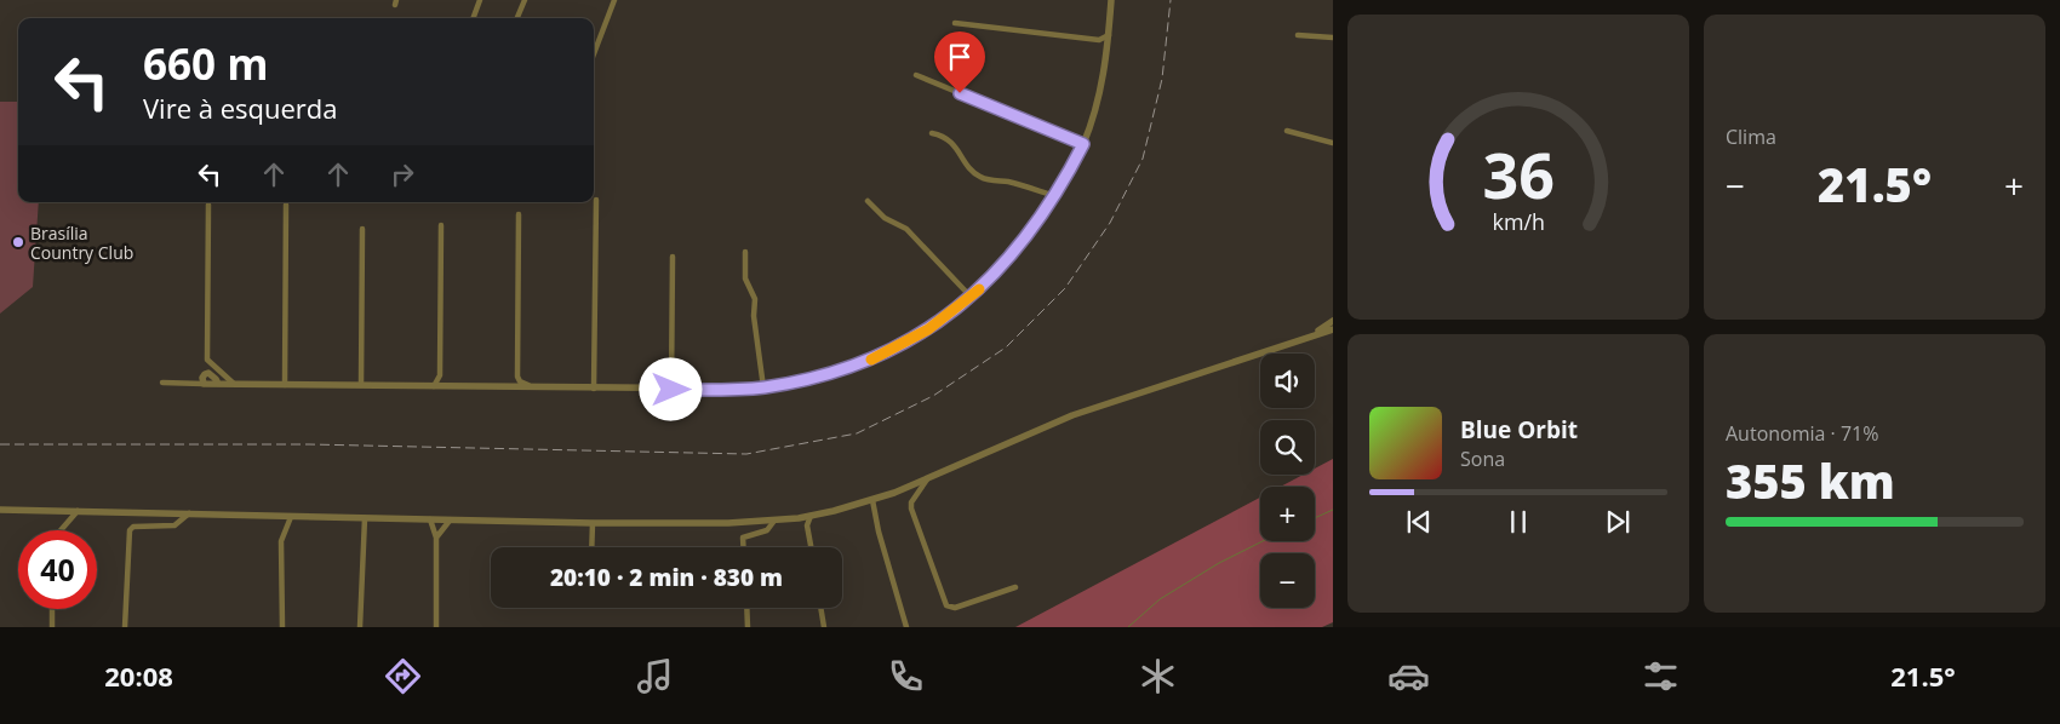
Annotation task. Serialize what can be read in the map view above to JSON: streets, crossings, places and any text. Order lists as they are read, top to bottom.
{
  "places": ["Brasília Country Club"],
  "page": {
    "tile": [
      "Clima",
      ["Autonomia · 71%", "355 km"]
    ],
    "turn": ["660 m", "Vire à esquerda"],
    "heat": ["−", "21.5°", "+"],
    "map_buttons": ["+", "−"],
    "song": ["Blue Orbit", "Sona"],
    "limit": "40",
    "trip": "20:10 · 2 min · 830 m",
    "tabs": ["20:08", "21.5°"],
    "gauge": ["36", "km/h"]
  }
}
